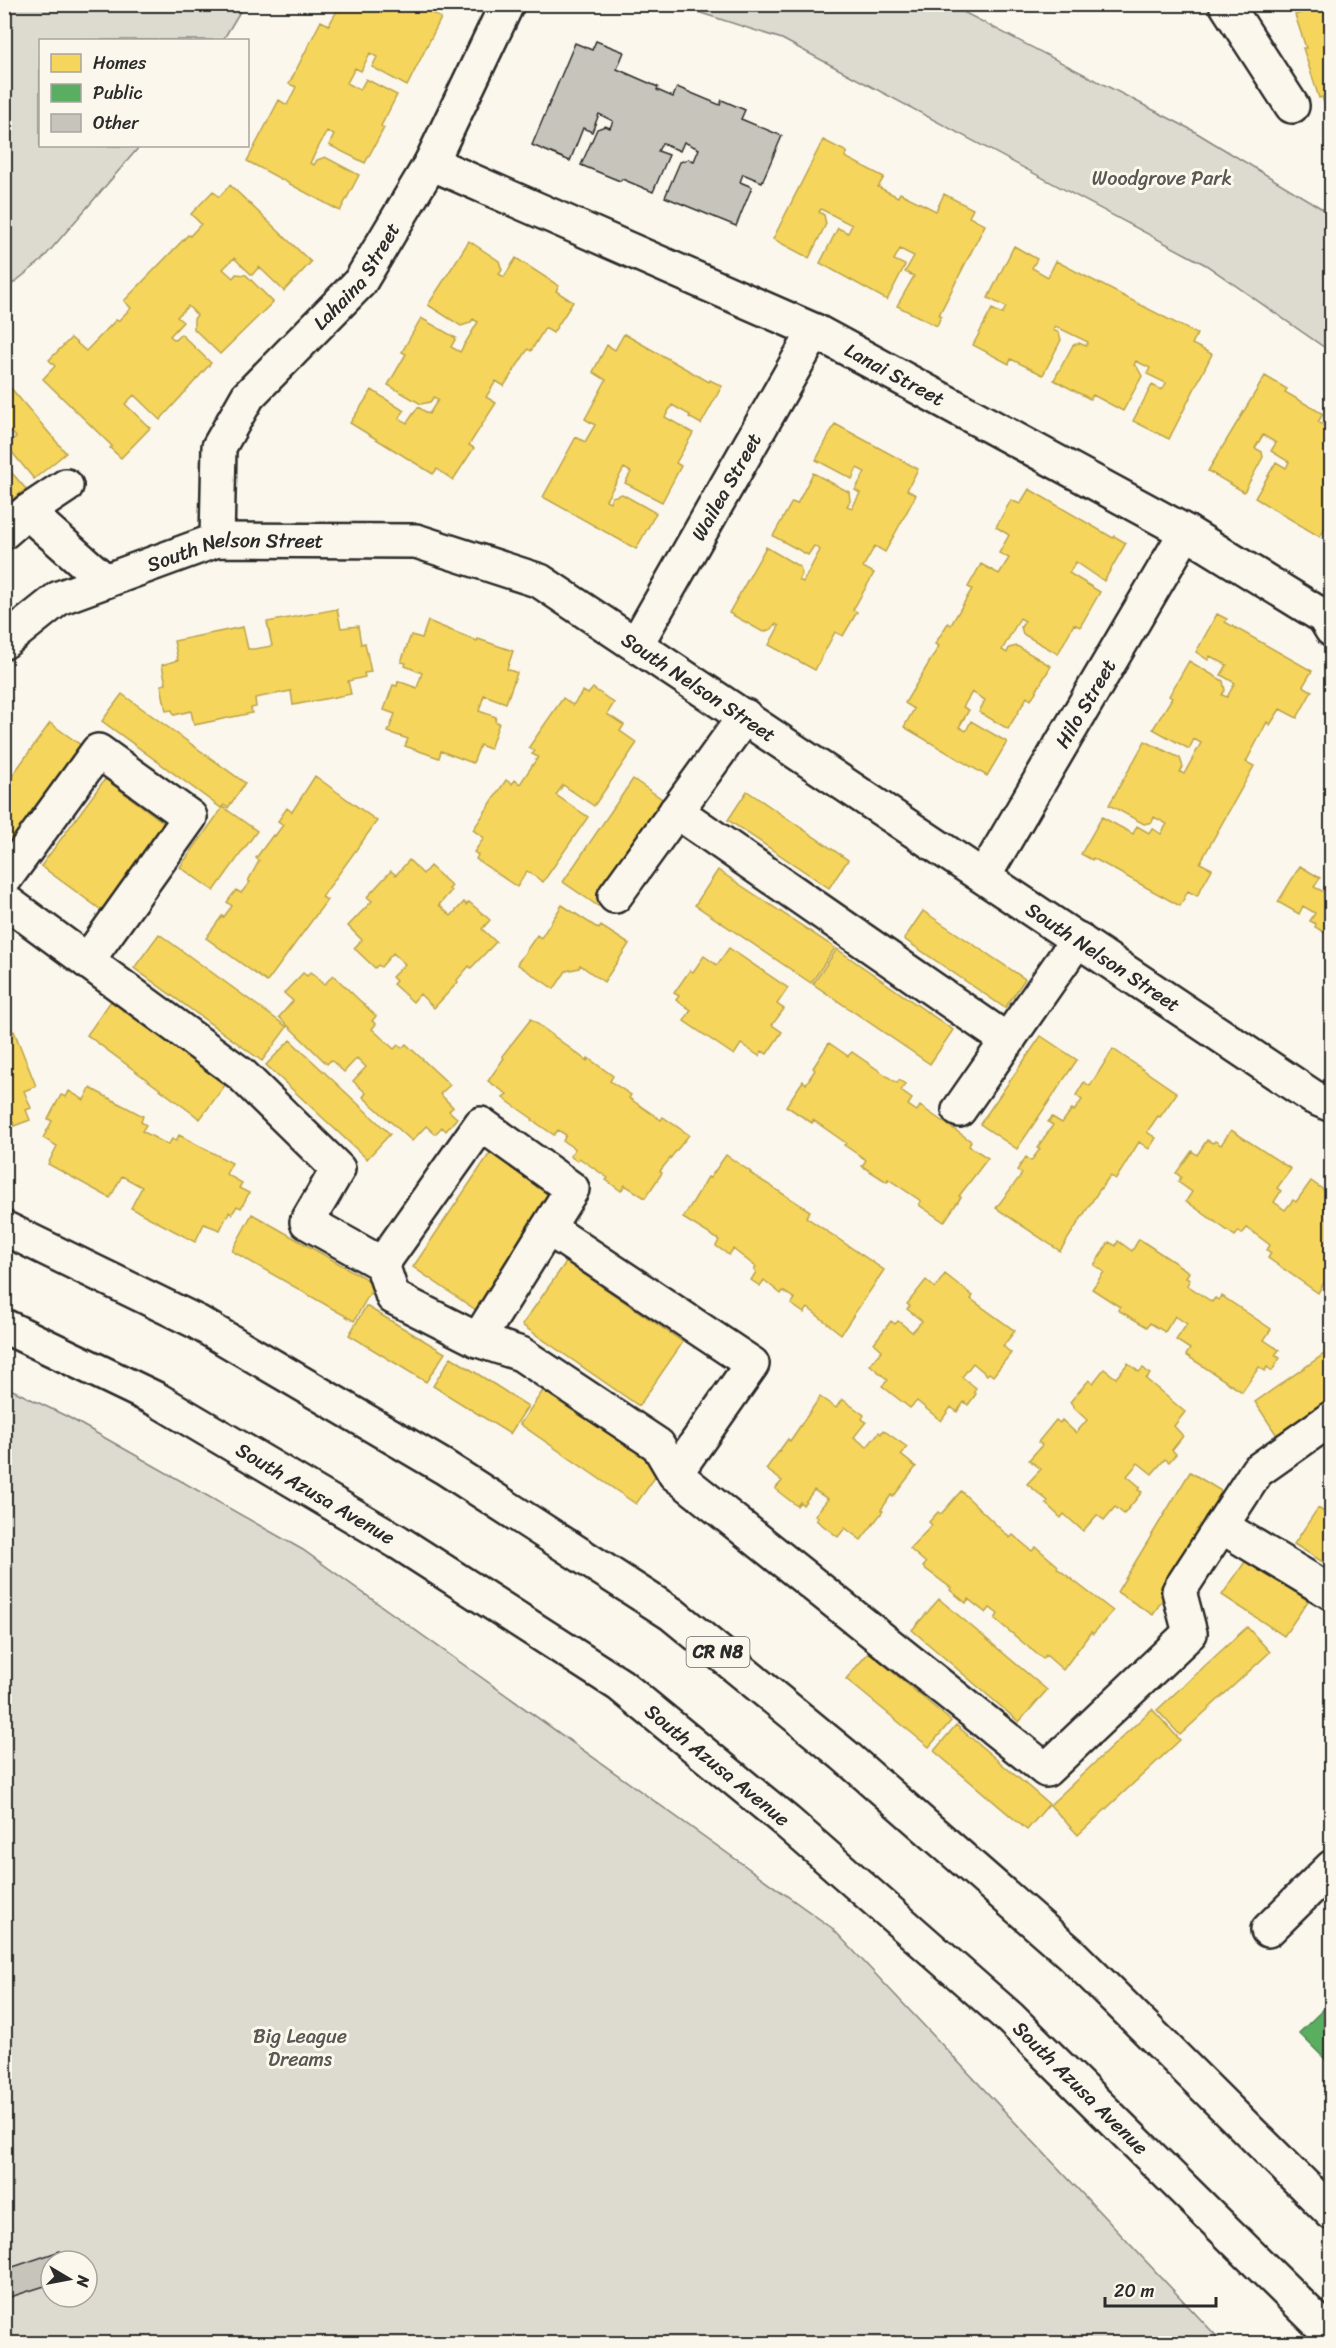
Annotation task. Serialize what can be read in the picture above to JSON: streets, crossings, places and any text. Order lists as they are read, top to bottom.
{
  "streets": {
    "main road": [
      "Lahaina Street",
      "Lanai Street",
      "Wailea Street",
      "South Nelson Street",
      "Hilo Street",
      "South Azusa Avenue",
      "CR N8"
    ]
  },
  "crossings": [
    ["Lahaina Street", "Lanai Street"],
    ["Lahaina Street", "South Nelson Street"],
    ["Lanai Street", "Wailea Street"],
    ["Lanai Street", "Hilo Street"],
    ["Wailea Street", "South Nelson Street"],
    ["South Nelson Street", "Hilo Street"]
  ],
  "parks": ["Woodgrove Park", "Big League Dreams"],
  "legend": ["Homes", "Public", "Other"],
  "scale_bar": "20 m",
  "north": "right"
}
